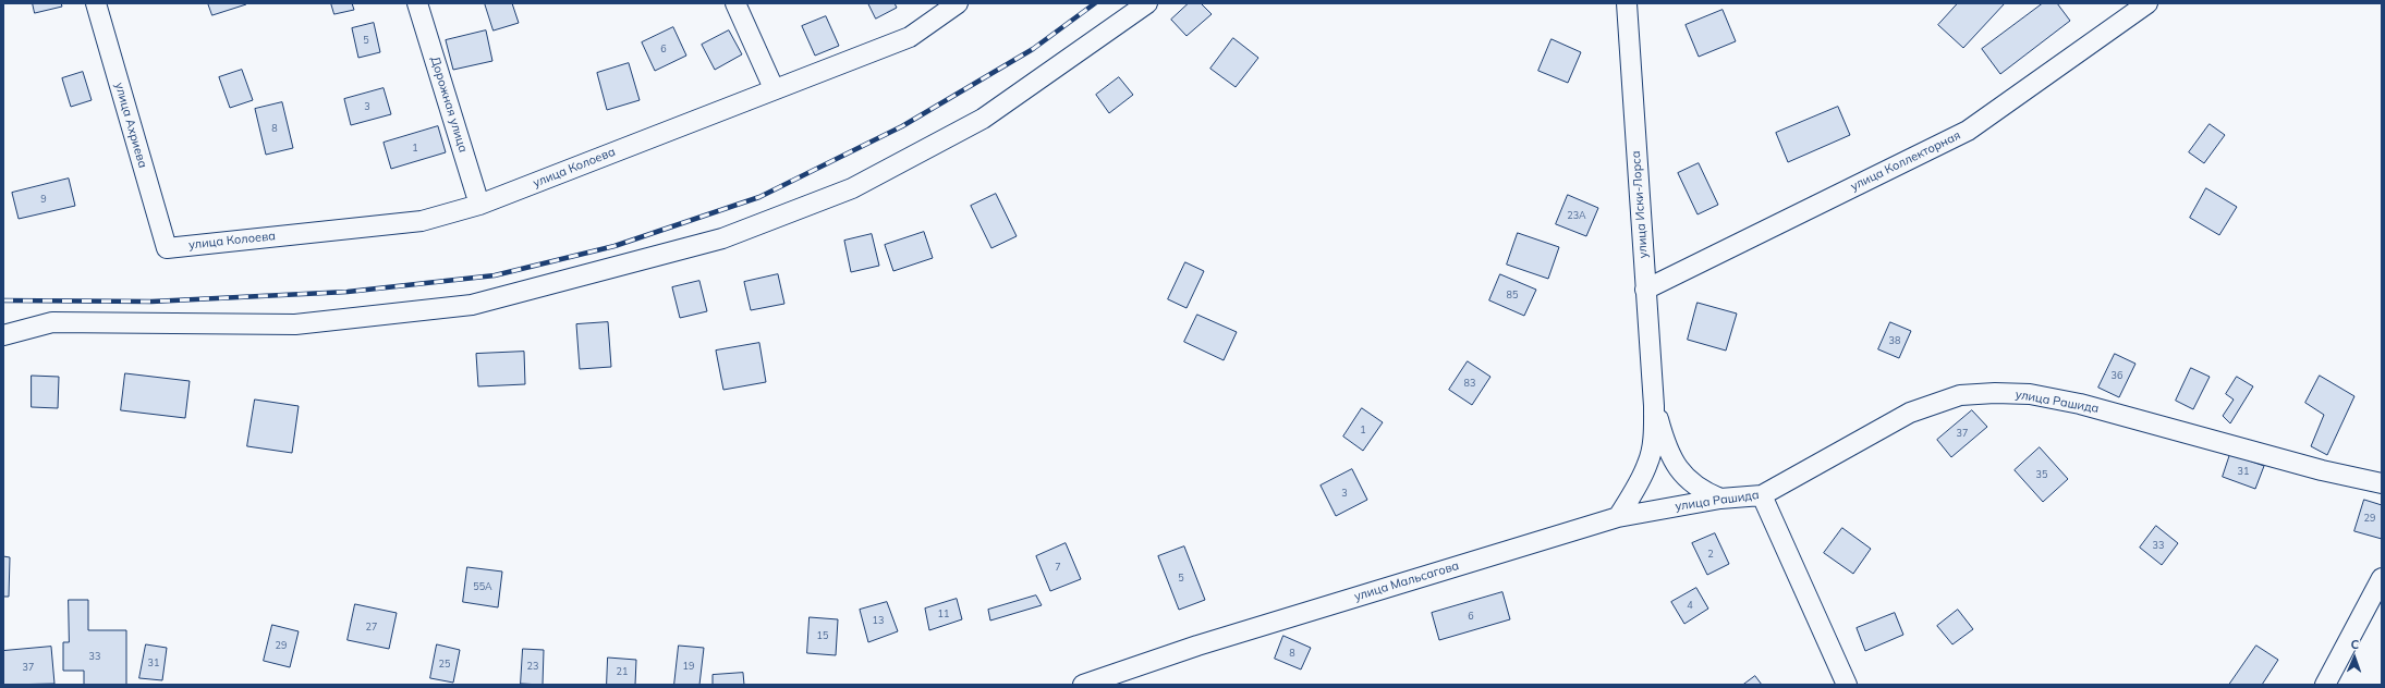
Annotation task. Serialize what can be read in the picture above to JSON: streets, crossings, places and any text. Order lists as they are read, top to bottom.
{
  "streets": {
    "street": [
      "Дорожная улица",
      "улица Ахриева",
      "улица Коллекторная",
      "улица Колоева",
      "улица Иски-Лорса",
      "улица Рашида",
      "улица Мальсагова"
    ]
  },
  "crossings": [
    ["Дорожная улица", "улица Колоева"],
    ["улица Ахриева", "улица Колоева"],
    ["улица Коллекторная", "улица Иски-Лорса"],
    ["улица Рашида", "улица Мальсагова"]
  ],
  "house_numbers": [
    "5",
    "6",
    "3",
    "8",
    "1",
    "9",
    "23А",
    "85",
    "38",
    "36",
    "83",
    "1",
    "37",
    "31",
    "35",
    "3",
    "29",
    "33",
    "2",
    "7",
    "5",
    "55А",
    "4",
    "11",
    "6",
    "13",
    "27",
    "15",
    "29",
    "8",
    "33",
    "31",
    "25",
    "23",
    "19",
    "37",
    "21"
  ],
  "north": "top"
}
